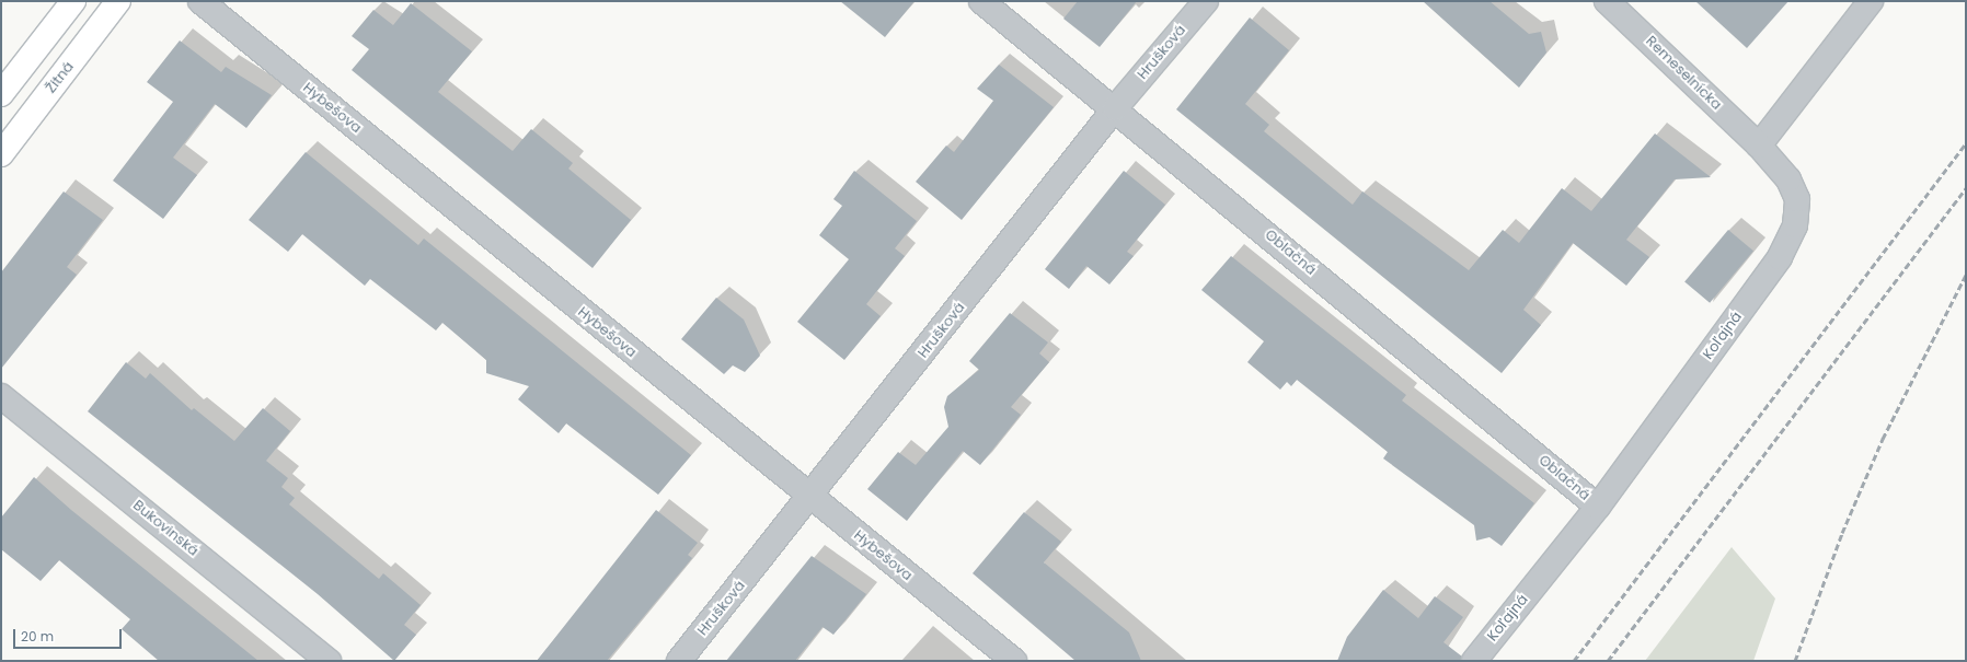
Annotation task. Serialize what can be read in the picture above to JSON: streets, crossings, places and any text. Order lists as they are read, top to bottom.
{
  "streets": {
    "main road": ["Žitná"],
    "street": [
      "Hrušková",
      "Remeselnícka",
      "Hybešova",
      "Oblačná",
      "Koľajná",
      "Bukovinská"
    ]
  },
  "crossings": [
    ["Hrušková", "Hybešova"],
    ["Hrušková", "Oblačná"],
    ["Remeselnícka", "Koľajná"],
    ["Oblačná", "Koľajná"]
  ],
  "scale_bar": "20 m"
}
